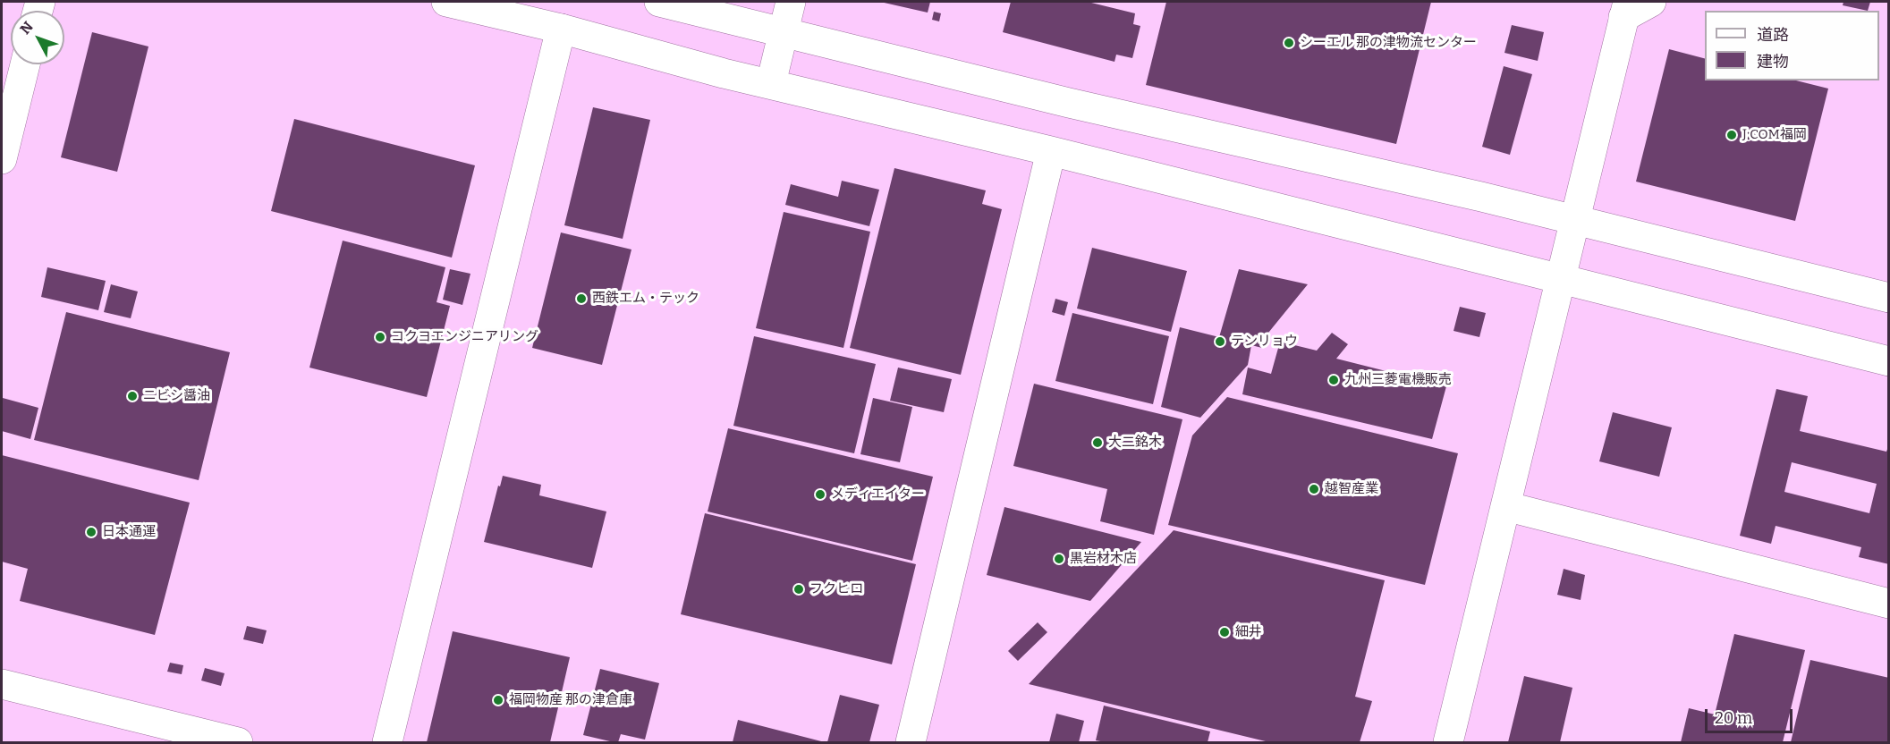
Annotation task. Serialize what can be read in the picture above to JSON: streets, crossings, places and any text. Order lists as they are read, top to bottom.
{
  "places": [
    "シーエル 那の津物流センター",
    "J:COM福岡",
    "西鉄エム・テック",
    "コクヨエンジニアリング",
    "テンリョウ",
    "九州三菱電機販売",
    "ニビシ醤油",
    "大二銘木",
    "越智産業",
    "メディエイター",
    "日本通運",
    "黒岩材木店",
    "フクヒロ",
    "細井",
    "福岡物産 那の津倉庫"
  ],
  "legend": ["道路", "建物"],
  "scale_bar": "20 m",
  "north": "top left"
}
